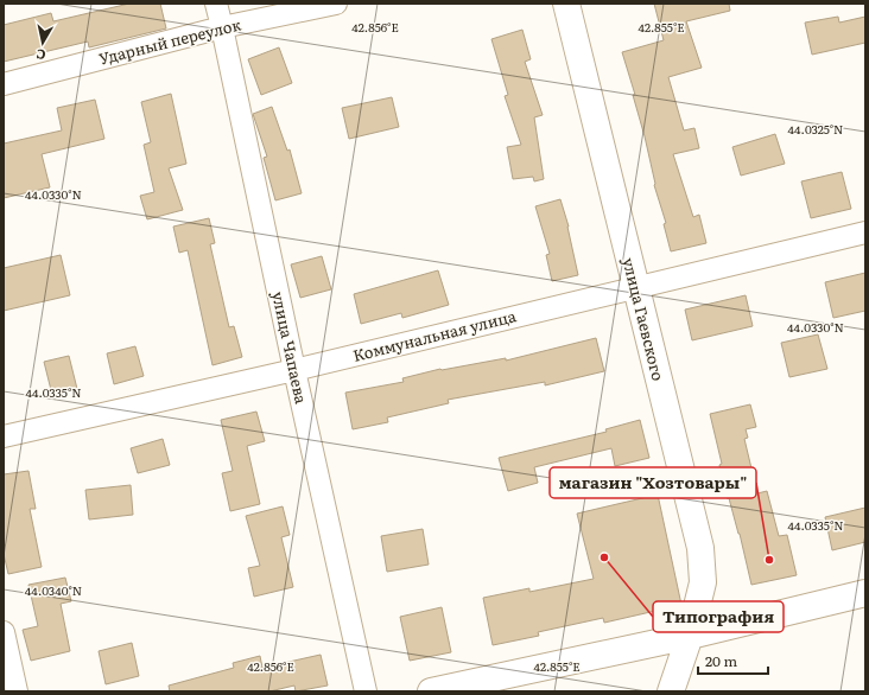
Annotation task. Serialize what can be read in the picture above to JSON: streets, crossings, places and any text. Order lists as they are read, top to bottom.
{
  "streets": {
    "main road": ["улица Гаевского"],
    "street": ["Ударный переулок", "Коммунальная улица", "улица Чапаева"]
  },
  "crossings": [
    ["Ударный переулок", "улица Чапаева"],
    ["улица Гаевского", "Коммунальная улица"],
    ["Коммунальная улица", "улица Чапаева"]
  ],
  "places": ["Типография", "магазин \"Хозтовары\""],
  "scale_bar": "20 m",
  "north": "bottom",
  "coordinates": [
    "42.856°E",
    "42.855°E",
    "44.0325°N",
    "44.0330°N",
    "44.0335°N",
    "44.0340°N"
  ]
}
